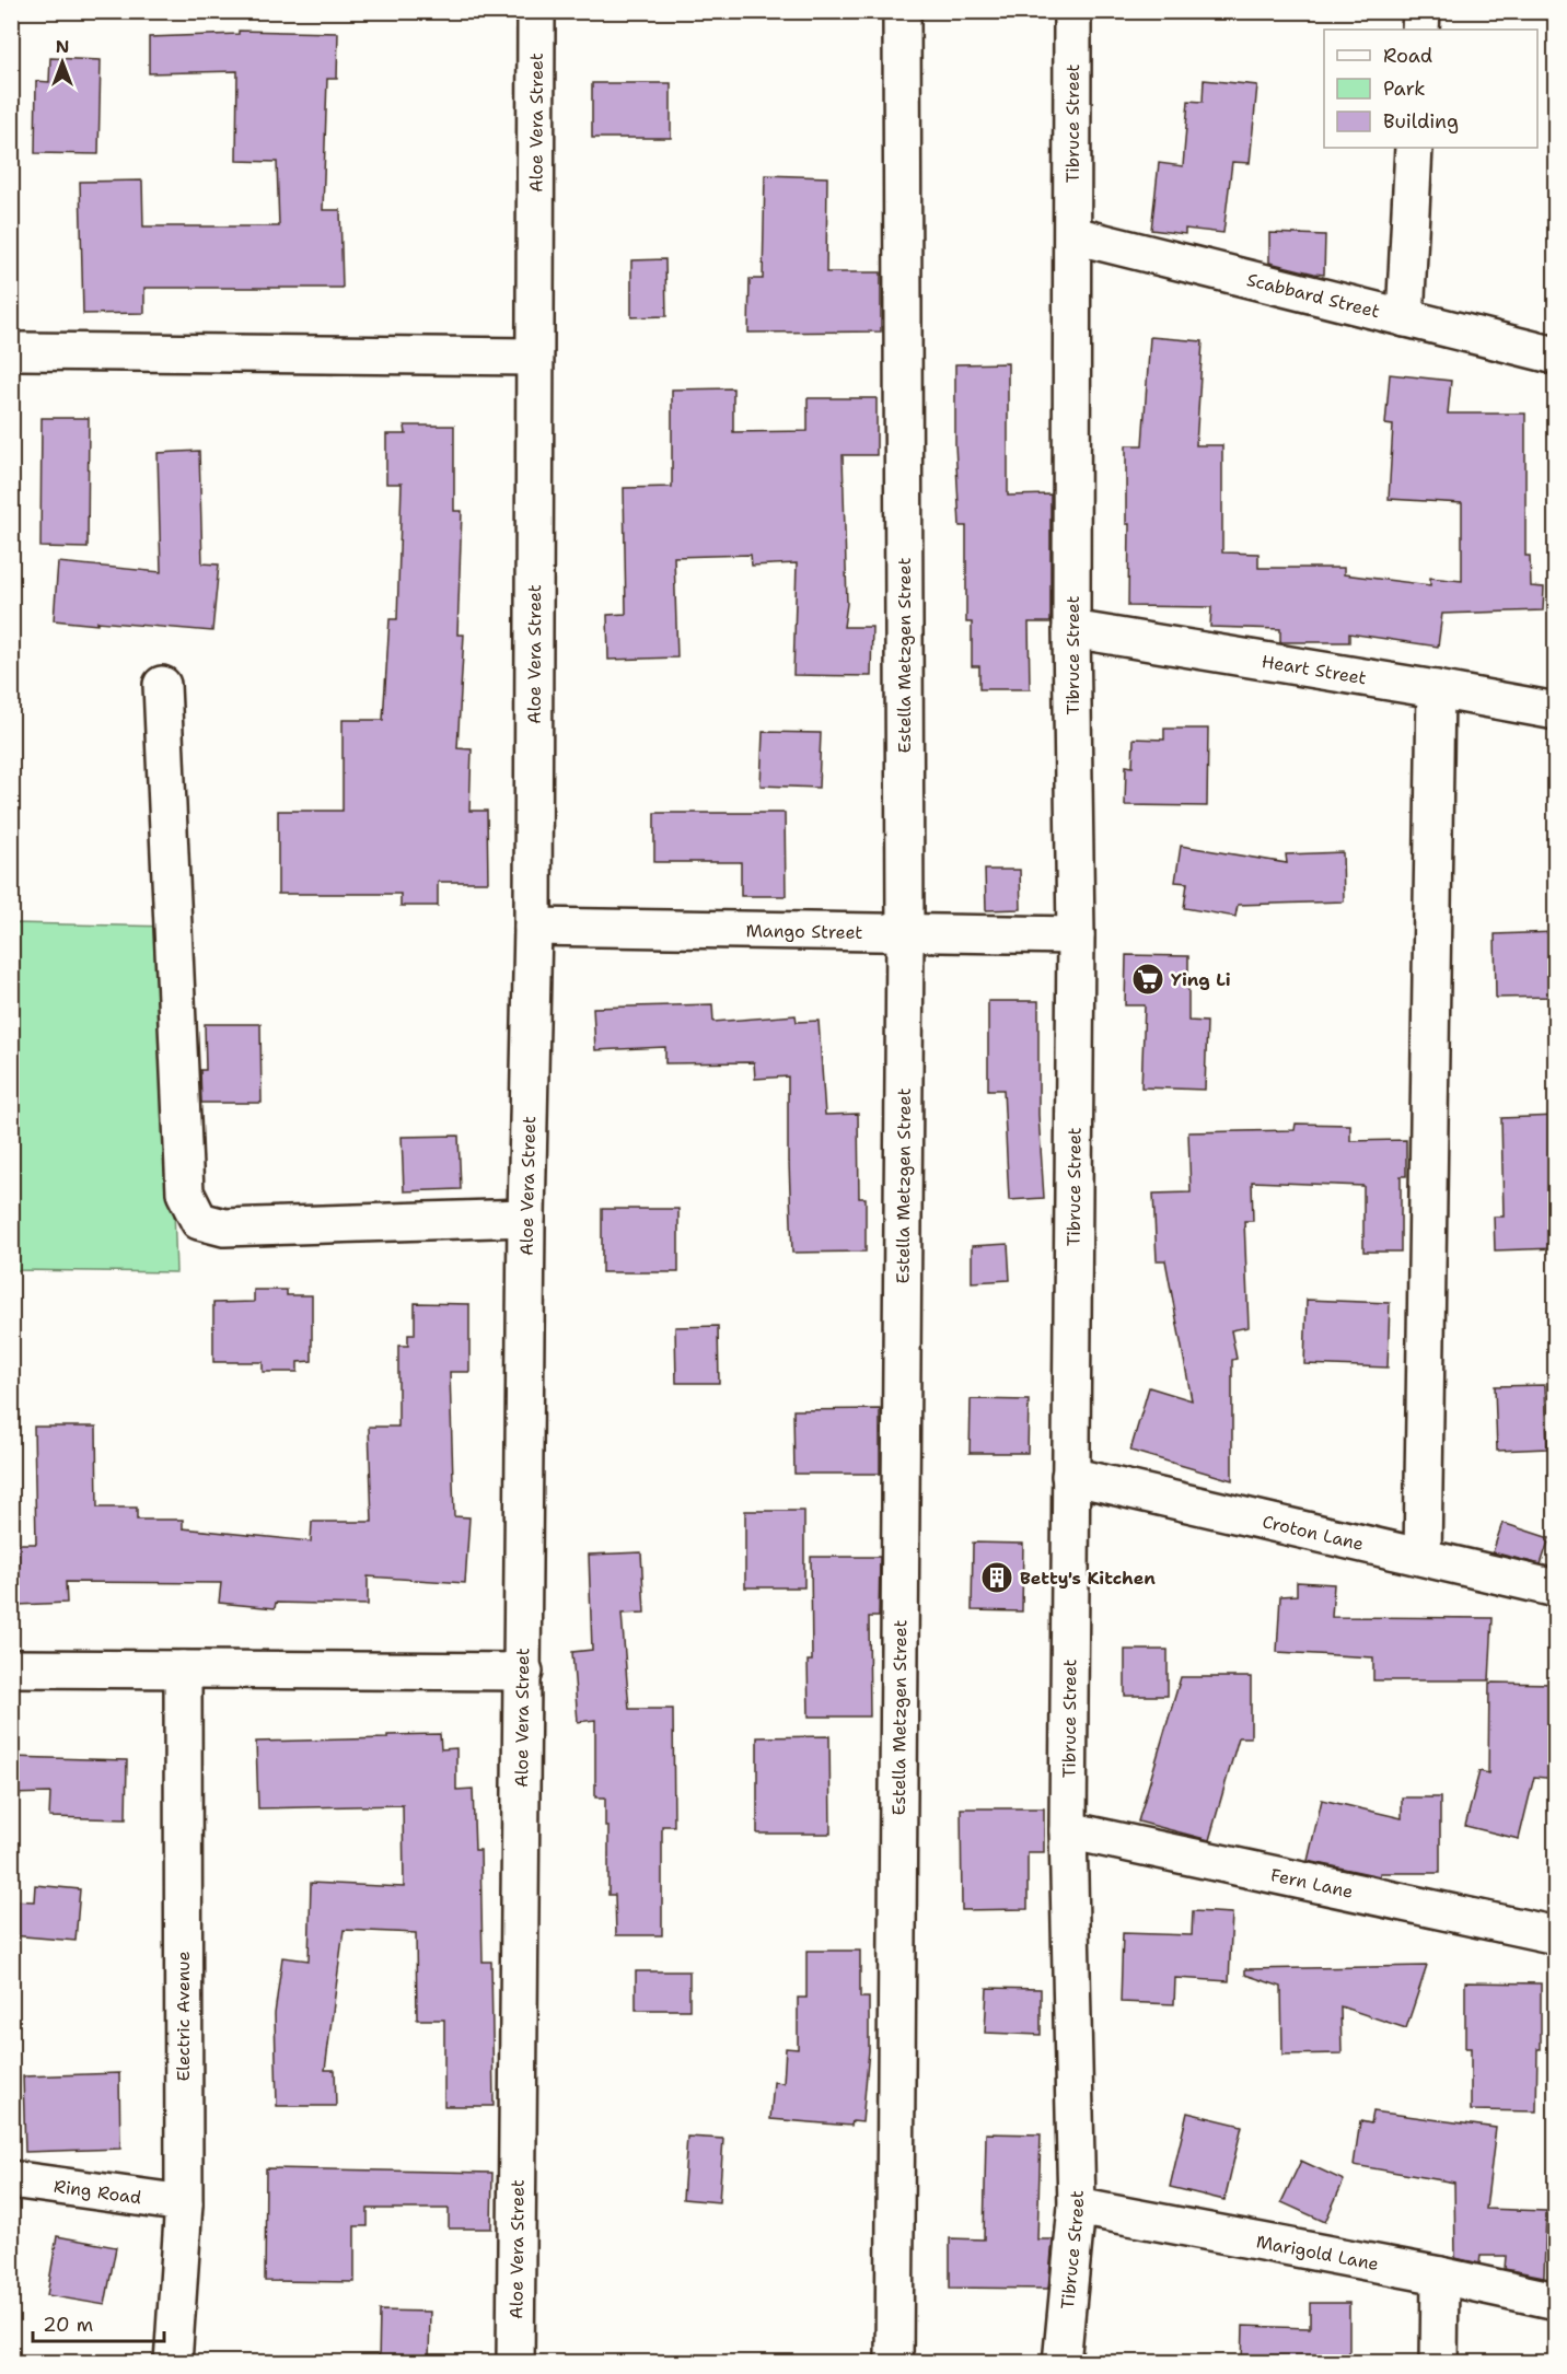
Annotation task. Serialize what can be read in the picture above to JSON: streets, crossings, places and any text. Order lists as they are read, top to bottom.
{
  "streets": {
    "street": [
      "Aloe Vera Street",
      "Tibruce Street",
      "Scabbard Street",
      "Estella Metzgen Street",
      "Heart Street",
      "Mango Street",
      "Croton Lane",
      "Fern Lane",
      "Electric Avenue",
      "Ring Road",
      "Marigold Lane"
    ]
  },
  "crossings": [
    ["Aloe Vera Street", "Mango Street"],
    ["Tibruce Street", "Scabbard Street"],
    ["Tibruce Street", "Heart Street"],
    ["Tibruce Street", "Mango Street"],
    ["Tibruce Street", "Croton Lane"],
    ["Tibruce Street", "Fern Lane"],
    ["Tibruce Street", "Marigold Lane"],
    ["Estella Metzgen Street", "Mango Street"],
    ["Electric Avenue", "Ring Road"]
  ],
  "places": {
    "supermarket": ["Ying Li"],
    "building": ["Betty's Kitchen"]
  },
  "legend": ["Road", "Park", "Building"],
  "scale_bar": "20 m",
  "north": "top"
}
